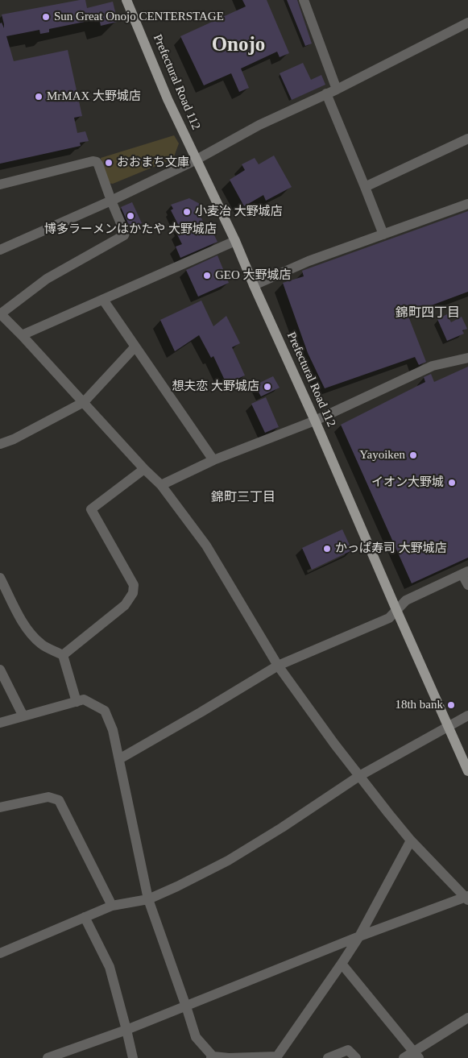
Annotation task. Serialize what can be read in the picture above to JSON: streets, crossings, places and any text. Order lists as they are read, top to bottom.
{
  "streets": {
    "main road": ["Prefectural Road 112"]
  },
  "districts": ["Onojo", "錦町四丁目", "錦町三丁目"],
  "places": [
    "Sun Great Onojo CENTERSTAGE",
    "MrMAX 大野城店",
    "おおまち文庫",
    "小麦冶 大野城店",
    "博多ラーメンはかたや 大野城店",
    "GEO 大野城店",
    "想夫恋 大野城店",
    "Yayoiken",
    "イオン大野城",
    "かっぱ寿司 大野城店",
    "18th bank"
  ]
}
